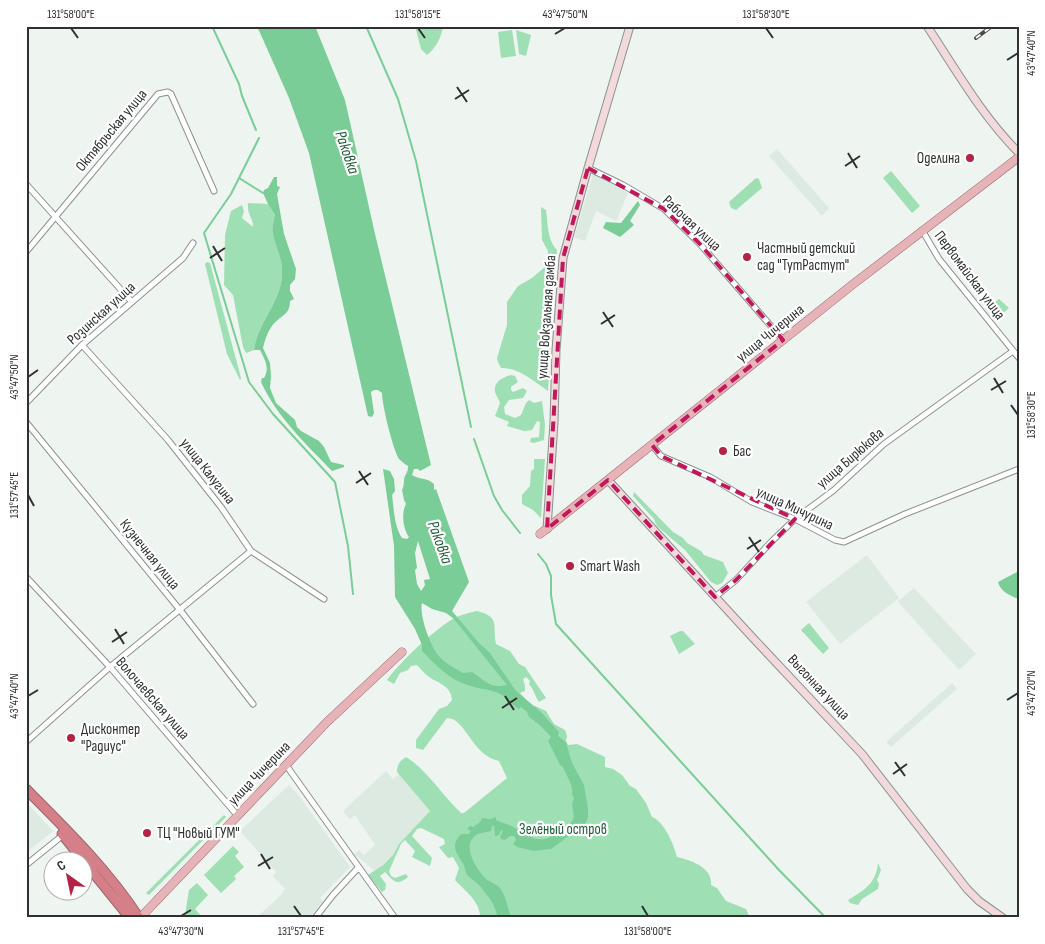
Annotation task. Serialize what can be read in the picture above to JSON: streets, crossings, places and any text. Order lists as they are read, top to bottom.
{
  "streets": {
    "main road": ["улица Чичерина"],
    "street": [
      "Октябрьская улица",
      "Рабочая улица",
      "Первомайская улица",
      "Розинская улица",
      "улица Вокзальная дамба",
      "улица Бирюкова",
      "улица Калугина",
      "улица Мичурина",
      "Кузнечная улица",
      "Выгонная улица",
      "Волочаевская улица"
    ]
  },
  "crossings": [
    ["Рабочая улица", "улица Вокзальная дамба"],
    ["Рабочая улица", "улица Чичерина"],
    ["Первомайская улица", "улица Чичерина"],
    ["Первомайская улица", "улица Бирюкова"],
    ["Розинская улица", "улица Калугина"],
    ["улица Вокзальная дамба", "улица Чичерина"],
    ["улица Чичерина", "улица Мичурина"],
    ["улица Чичерина", "Выгонная улица"],
    ["улица Чичерина", "Волочаевская улица"],
    ["улица Бирюкова", "улица Мичурина"],
    ["улица Бирюкова", "Выгонная улица"]
  ],
  "water": ["Раковка"],
  "parks": ["Зелёный остров"],
  "places": [
    "Оделина",
    "Частный детский сад \"ТутРастут\"",
    "Бас",
    "Smart Wash",
    "Дисконтер \"Радиус\"",
    "ТЦ \"Новый ГУМ\""
  ],
  "north": "top left",
  "coordinates": [
    "131°58'00\"E",
    "131°58'15\"E",
    "43°47'50\"N",
    "131°58'30\"E",
    "43°47'40\"N",
    "131°57'45\"E",
    "43°47'20\"N",
    "43°47'30\"N"
  ]
}
